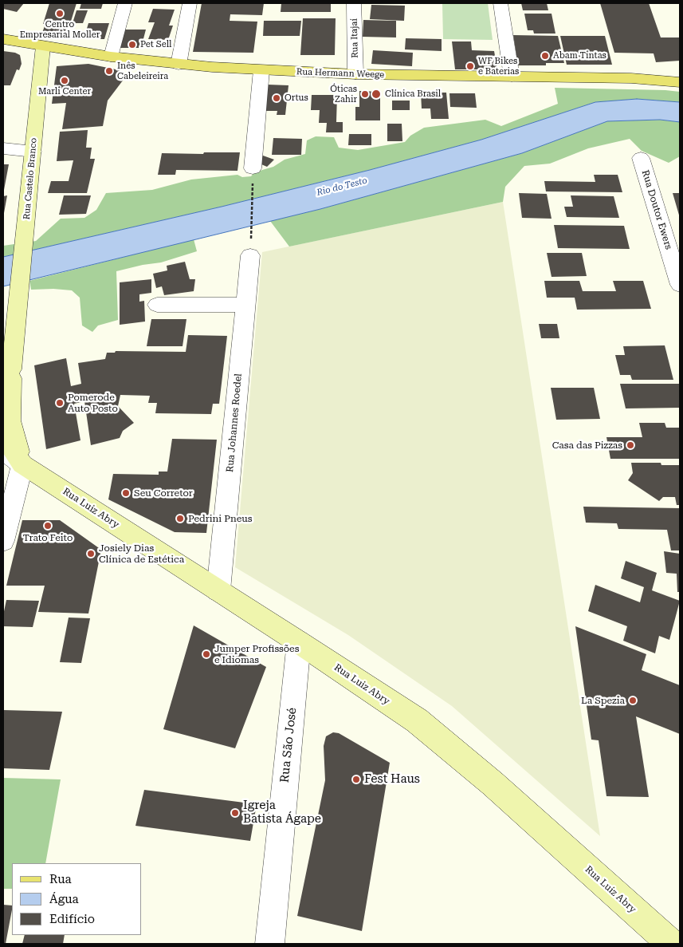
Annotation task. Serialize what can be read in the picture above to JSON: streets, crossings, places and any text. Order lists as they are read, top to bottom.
{
  "streets": {
    "main road": ["Rua Hermann Weege", "Rua Castelo Branco", "Rua Luiz Abry"],
    "street": [
      "Rua Itajaí",
      "Rua Doutor Ewers",
      "Rua Johannes Roedel",
      "Rua São José"
    ]
  },
  "crossings": [
    ["Rua Itajaí", "Rua Hermann Weege"],
    ["Rua Hermann Weege", "Rua Castelo Branco"],
    ["Rua Johannes Roedel", "Rua Luiz Abry"],
    ["Rua Luiz Abry", "Rua São José"]
  ],
  "water": ["Rio do Testo"],
  "places": [
    "Centro Empresarial Moller",
    "Pet Sell",
    "Abam Tintas",
    "WF Bikes e Baterias",
    "Inês Cabeleireira",
    "Marli Center",
    "Óticas Zahir",
    "Clínica Brasil",
    "Ortus",
    "Pomerode Auto Posto",
    "Casa das Pizzas",
    "Seu Corretor",
    "Pedrini Pneus",
    "Trato Feito",
    "Josiely Dias Clínica de Estética",
    "Jumper Profissões e Idiomas",
    "La Spezia",
    "Fest Haus",
    "Igreja Batista Ágape"
  ],
  "legend": ["Rua", "Água", "Edifício"]
}
